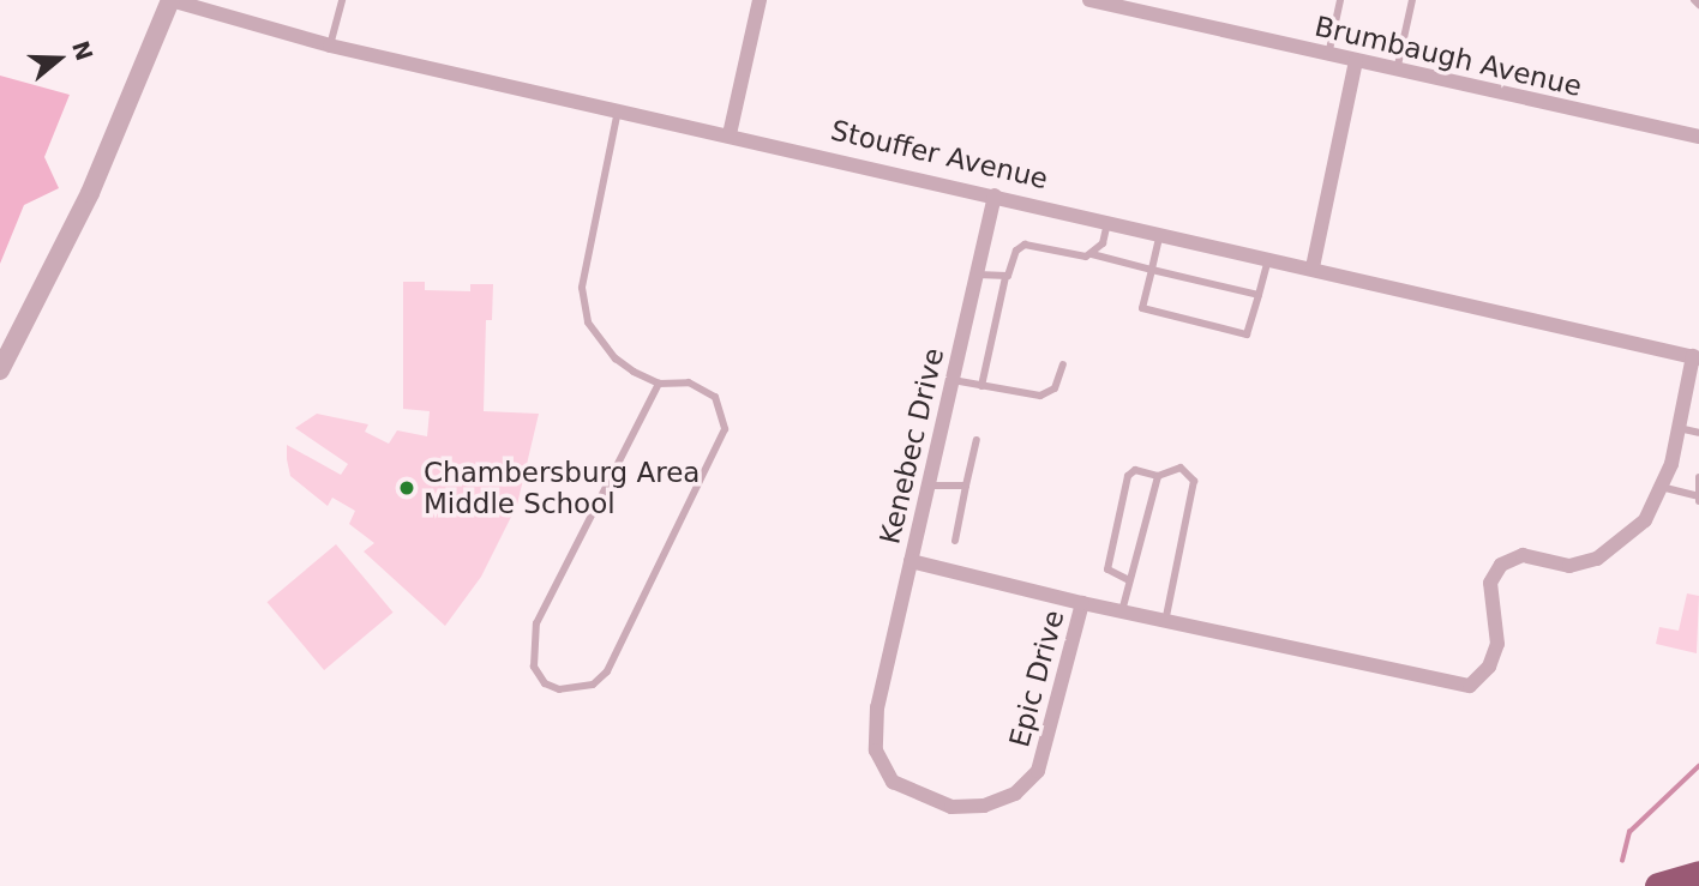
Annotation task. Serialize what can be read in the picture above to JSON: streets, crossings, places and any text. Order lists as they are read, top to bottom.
{
  "streets": {
    "street": [
      "Brumbaugh Avenue",
      "Stouffer Avenue",
      "Kenebec Drive",
      "Epic Drive"
    ]
  },
  "crossings": [
    ["Stouffer Avenue", "Kenebec Drive"],
    ["Kenebec Drive", "Epic Drive"]
  ],
  "places": ["Chambersburg Area Middle School"],
  "north": "right"
}
